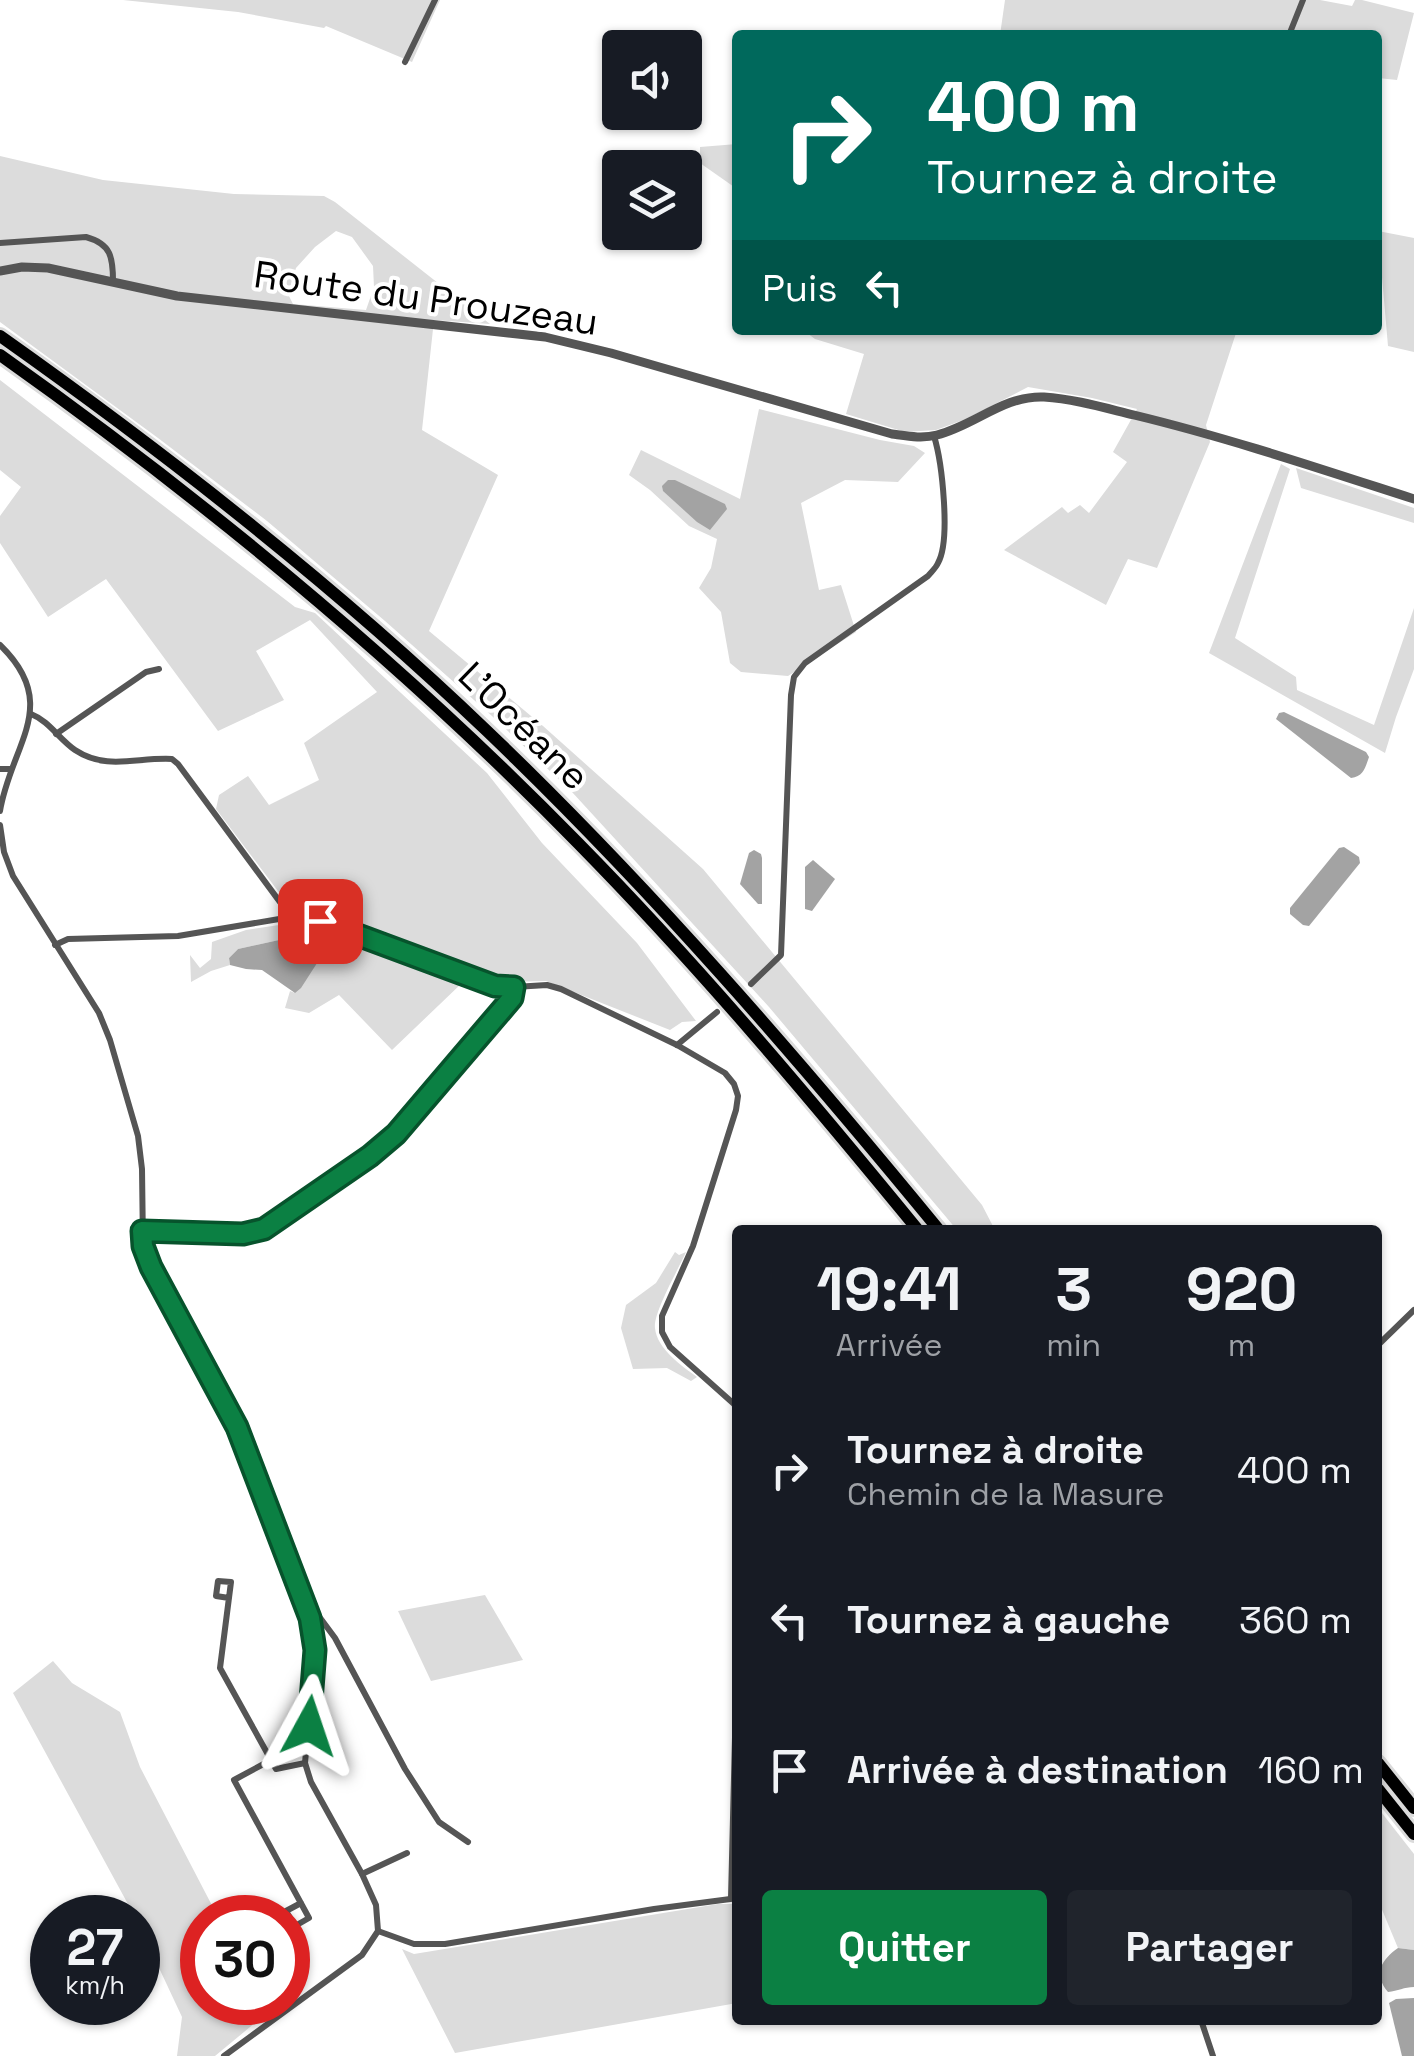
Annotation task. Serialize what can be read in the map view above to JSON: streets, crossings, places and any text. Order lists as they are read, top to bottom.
{
  "streets": {
    "highway": ["L’Océane"],
    "street": ["Route du Prouzeau"]
  },
  "page": {
    "turn": ["400 m", "Tournez à droite"],
    "then": "Puis",
    "eta": [
      "19:41",
      "Arrivée",
      "3",
      "min",
      "920",
      "m"
    ],
    "list": [
      {
        "name": "Tournez à droite",
        "note": "Chemin de la Masure",
        "value": "400 m"
      },
      {
        "name": "Tournez à gauche",
        "value": "360 m"
      },
      {
        "name": "Arrivée à destination",
        "value": "160 m"
      }
    ],
    "buttons": ["Quitter", "Partager"],
    "speed": "27 km/h",
    "limit": "30"
  }
}
